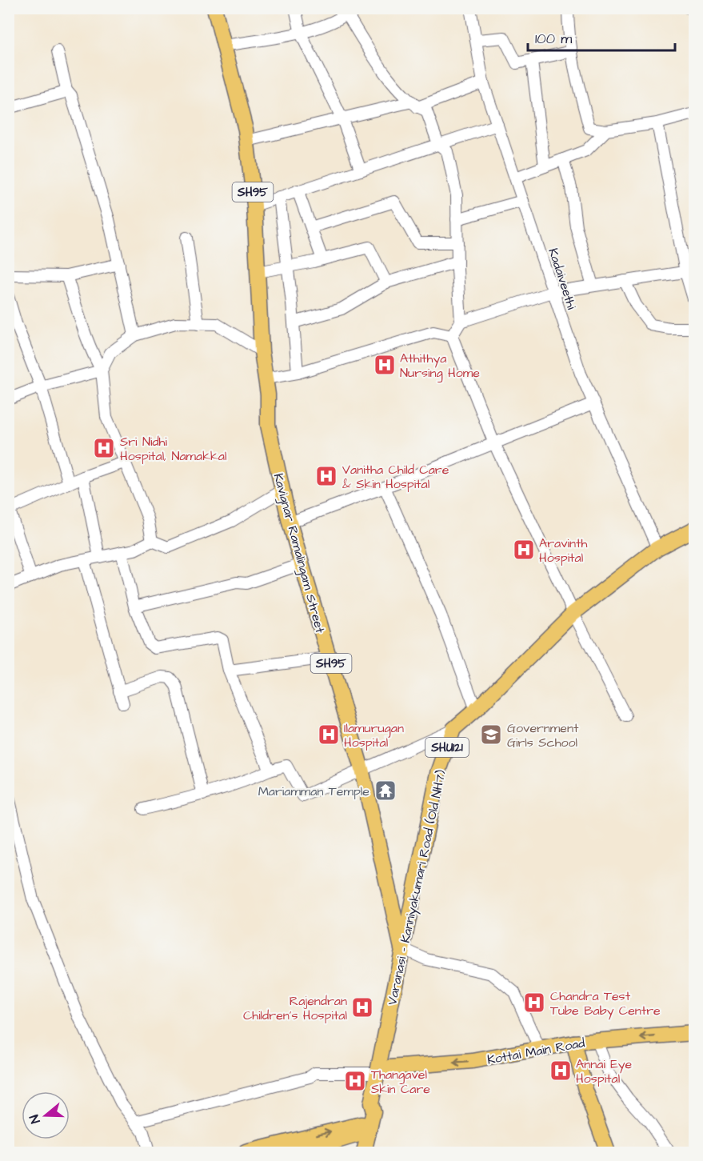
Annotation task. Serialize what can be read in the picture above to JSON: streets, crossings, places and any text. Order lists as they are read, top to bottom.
{
  "streets": {
    "main road": [
      "SH95",
      "Kavignar Ramalingam Street",
      "SHU121",
      "Varanasi - Kanniyakumari Road (Old NH7)",
      "Kottai Main Road"
    ],
    "street": ["Kadaiveethi"]
  },
  "crossings": [
    ["SH95", "Kavignar Ramalingam Street"],
    ["Kadaiveethi", "SHU121"],
    ["Kavignar Ramalingam Street", "Varanasi - Kanniyakumari Road (Old NH7)"],
    ["SHU121", "Varanasi - Kanniyakumari Road (Old NH7)"],
    ["Varanasi - Kanniyakumari Road (Old NH7)", "Kottai Main Road"]
  ],
  "one_way": ["Kottai Main Road"],
  "places": {
    "hospital": [
      "Athithya Nursing Home",
      "Sri Nidhi Hospital, Namakkal",
      "Vanitha Child Care & Skin Hospital",
      "Aravinth Hospital",
      "Ilamurugan Hospital",
      "Chandra Test Tube Baby Centre",
      "Rajendran Children's Hospital",
      "Annai Eye Hospital",
      "Thangavel Skin Care"
    ],
    "school or university": ["Government Girls School"],
    "temple": ["Mariamman Temple"]
  },
  "scale_bar": "100 m",
  "north": "left"
}
